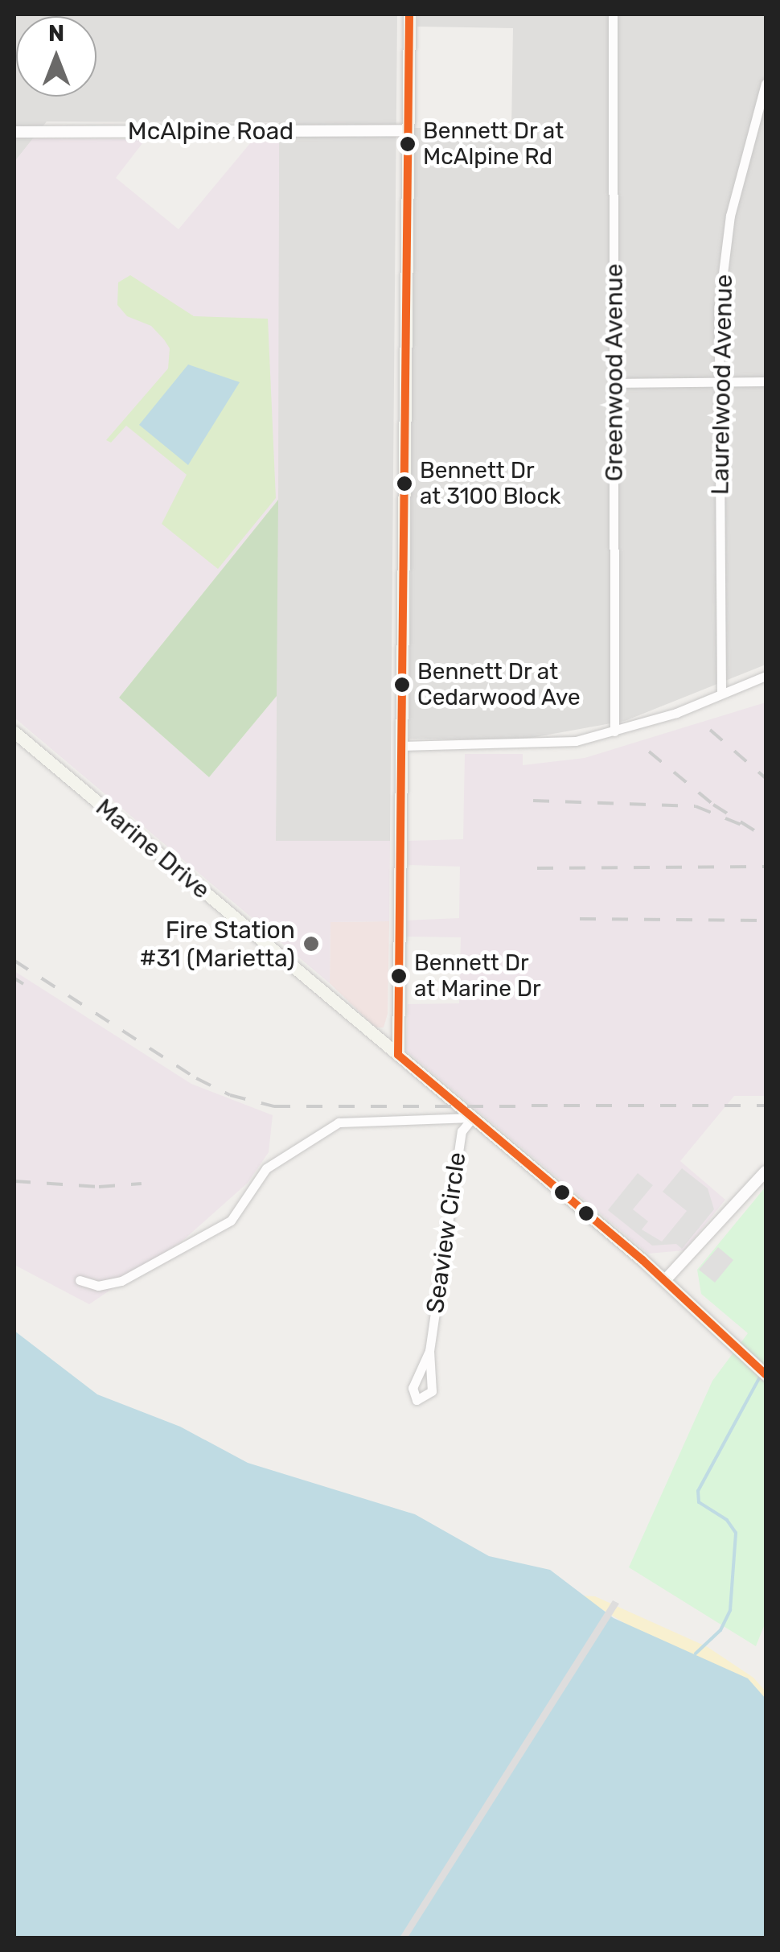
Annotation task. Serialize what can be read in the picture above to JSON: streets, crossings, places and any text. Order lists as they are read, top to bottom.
{
  "streets": {
    "main road": ["Marine Drive"],
    "street": [
      "McAlpine Road",
      "Greenwood Avenue",
      "Laurelwood Avenue",
      "Seaview Circle"
    ]
  },
  "crossings": [
    ["Marine Drive", "Seaview Circle"]
  ],
  "places": [
    "Bennett Dr at McAlpine Rd",
    "Bennett Dr at 3100 Block",
    "Bennett Dr at Cedarwood Ave",
    "Fire Station #31 (Marietta)",
    "Bennett Dr at Marine Dr"
  ],
  "north": "top"
}
